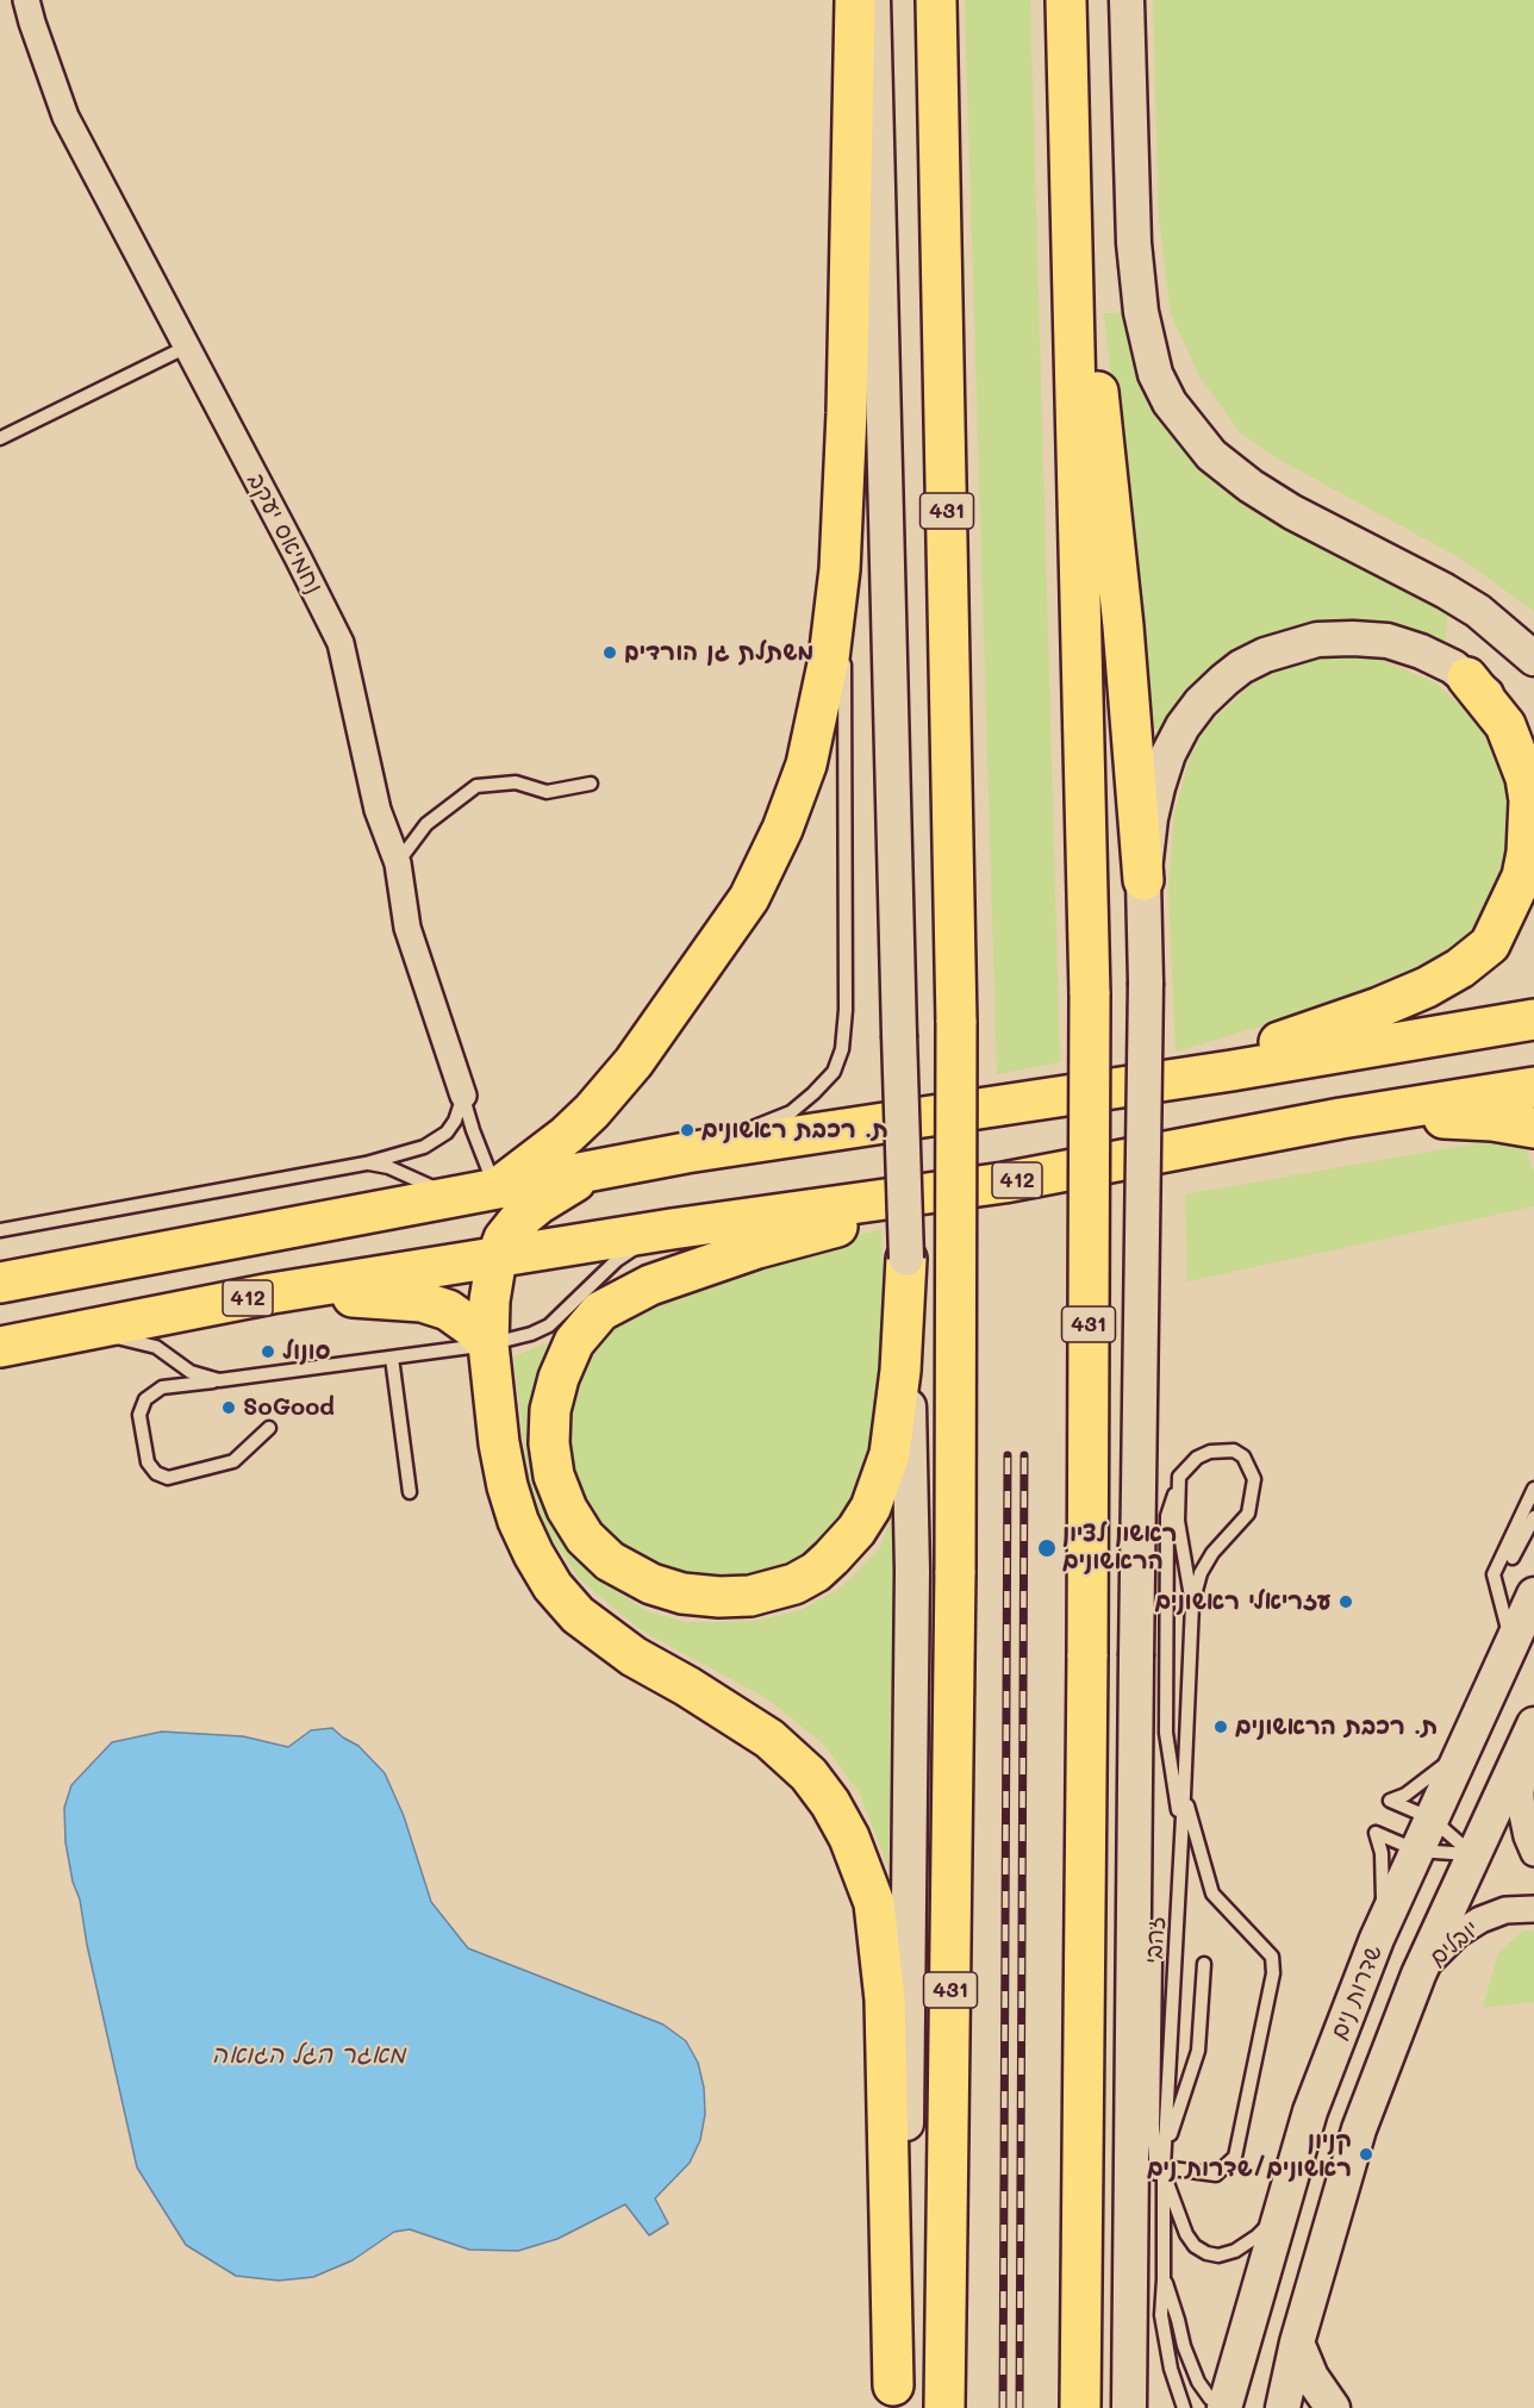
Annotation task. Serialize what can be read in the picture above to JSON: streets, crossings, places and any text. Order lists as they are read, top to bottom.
{
  "streets": {
    "main road": ["431", "412", "שדרות נים"],
    "street": ["נחמיאס יעקב", "יובלים"],
    "lane": ["זהבי"]
  },
  "crossings": [
    ["זהבי", "שדרות נים"]
  ],
  "water": ["מאגר הגל הגואה"],
  "places": [
    "משתלת גן הורדים",
    "ת. רכבת ראשונים",
    "סונול",
    "SoGood",
    "ראשון לציון הראשונים",
    "עזריאלי ראשונים",
    "ת. רכבת הראשונים",
    "קניון ראשונים/שדרות נים"
  ]
}
